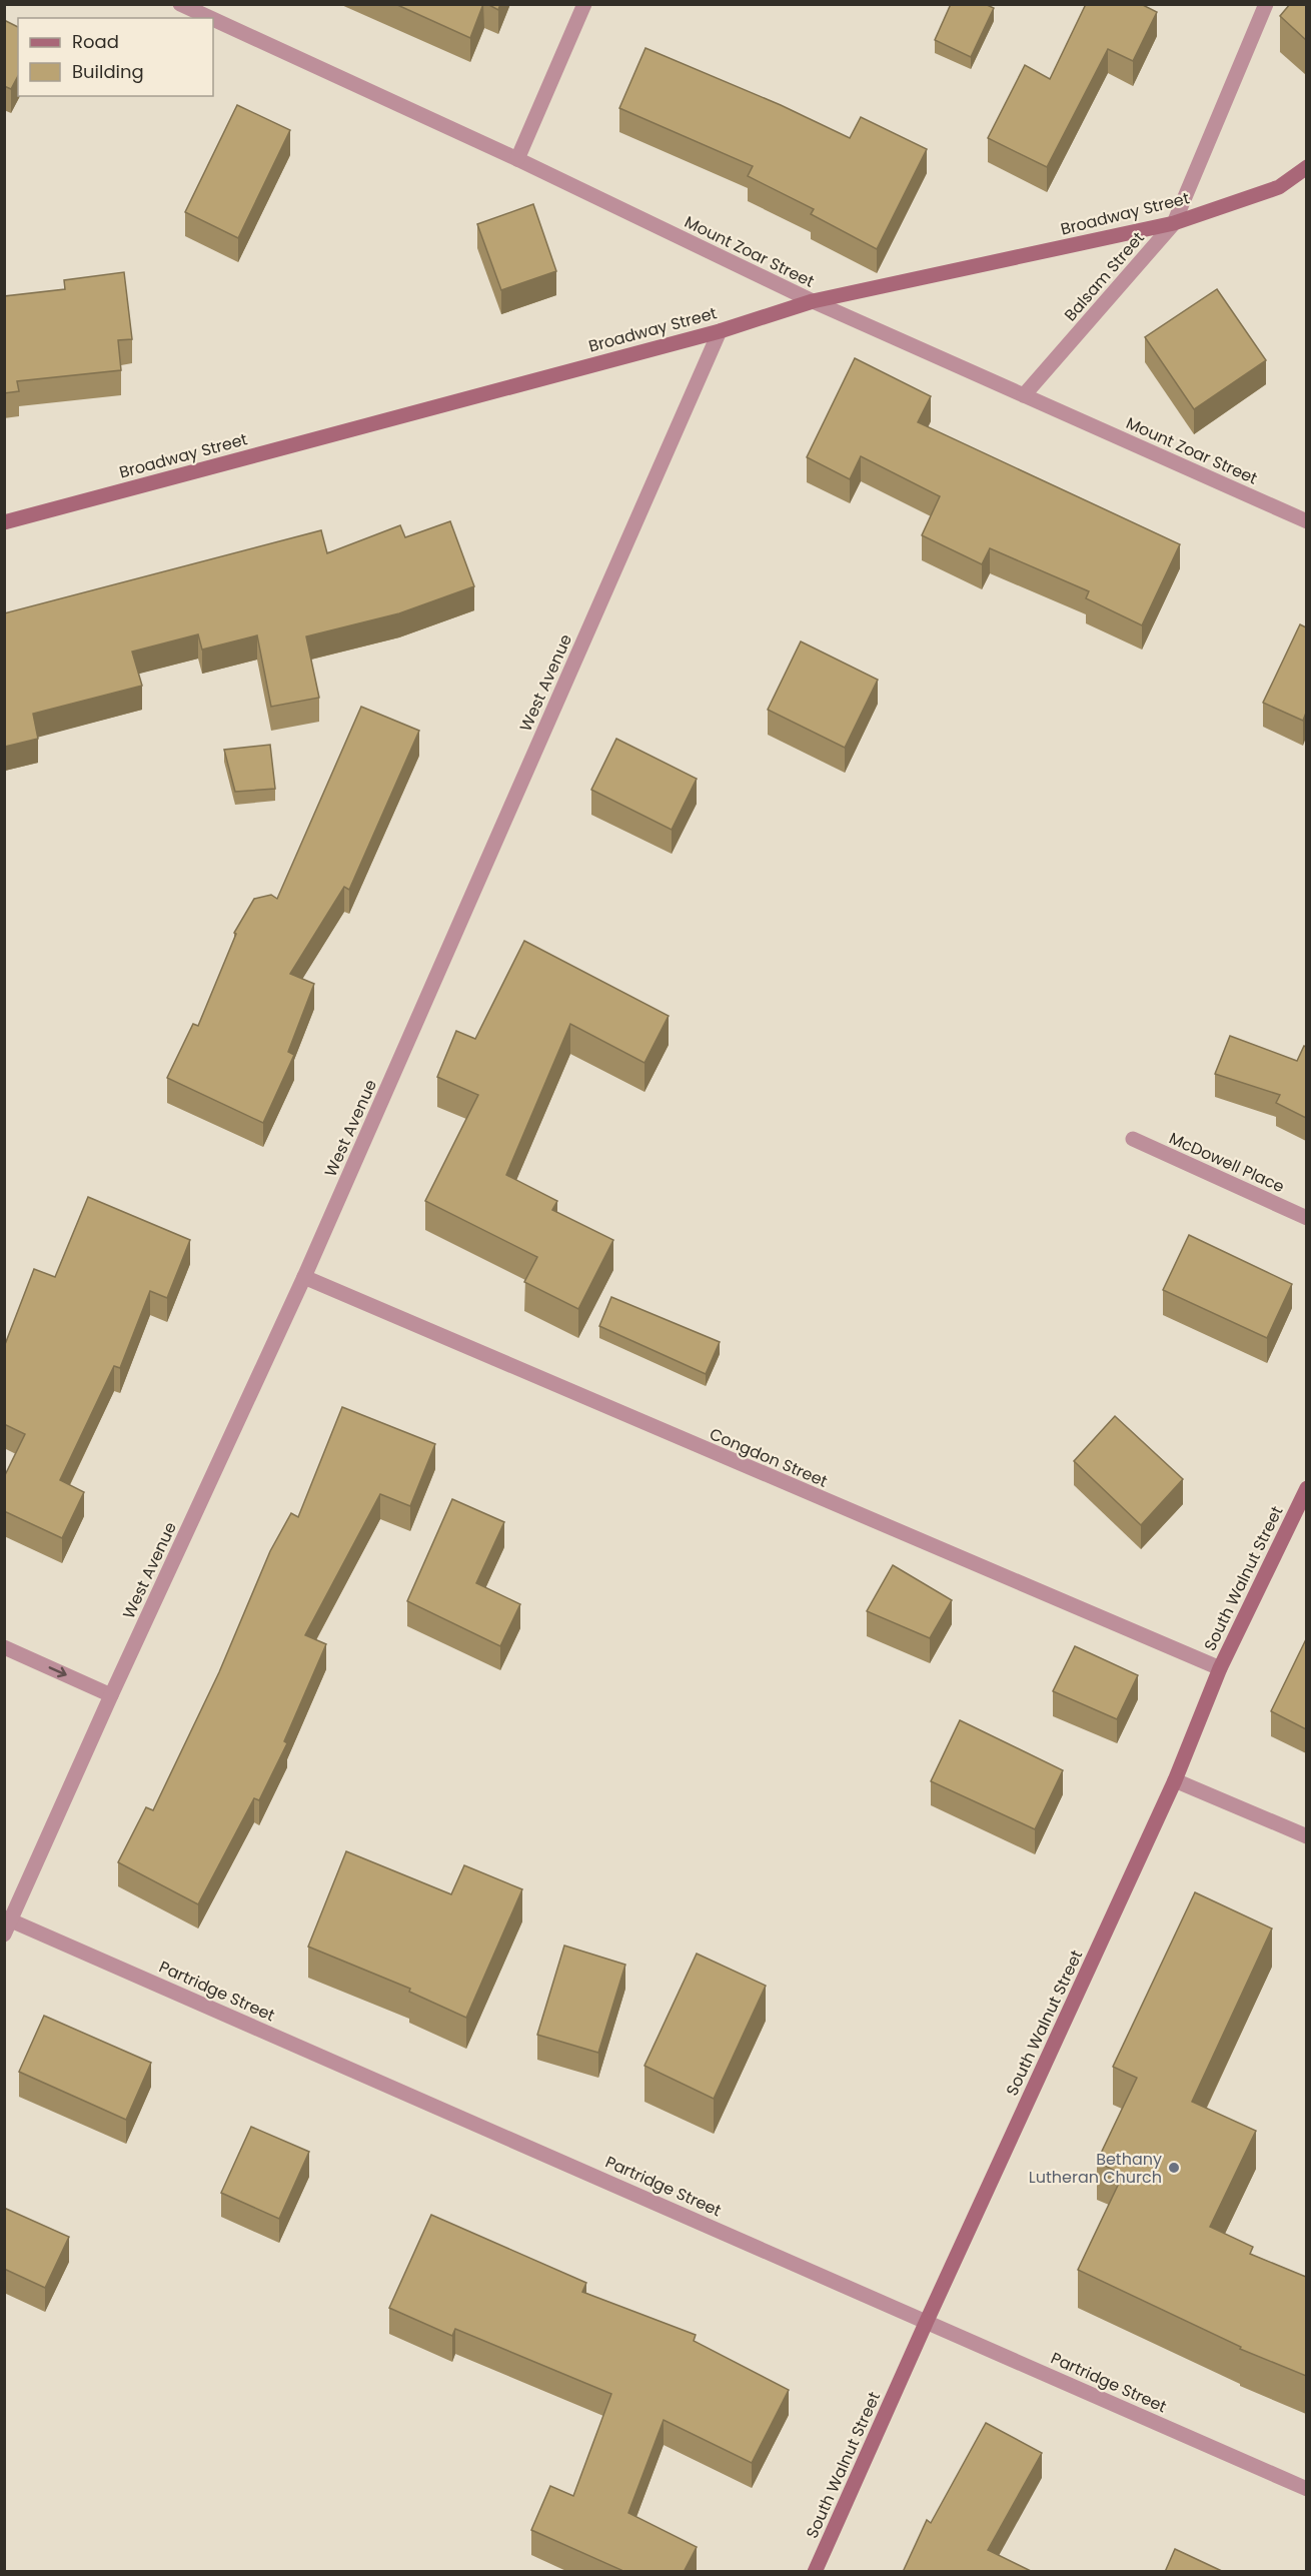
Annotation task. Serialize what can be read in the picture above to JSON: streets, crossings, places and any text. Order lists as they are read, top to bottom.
{
  "streets": {
    "street": [
      "Broadway Street",
      "Mount Zoar Street",
      "Balsam Street",
      "West Avenue",
      "McDowell Place",
      "Congdon Street",
      "South Walnut Street",
      "Partridge Street"
    ]
  },
  "crossings": [
    ["Broadway Street", "Mount Zoar Street"],
    ["Broadway Street", "Balsam Street"],
    ["Broadway Street", "West Avenue"],
    ["Mount Zoar Street", "Balsam Street"],
    ["West Avenue", "Congdon Street"],
    ["West Avenue", "Partridge Street"],
    ["Congdon Street", "South Walnut Street"],
    ["South Walnut Street", "Partridge Street"]
  ],
  "places": ["Bethany Lutheran Church"],
  "legend": ["Road", "Building"]
}
